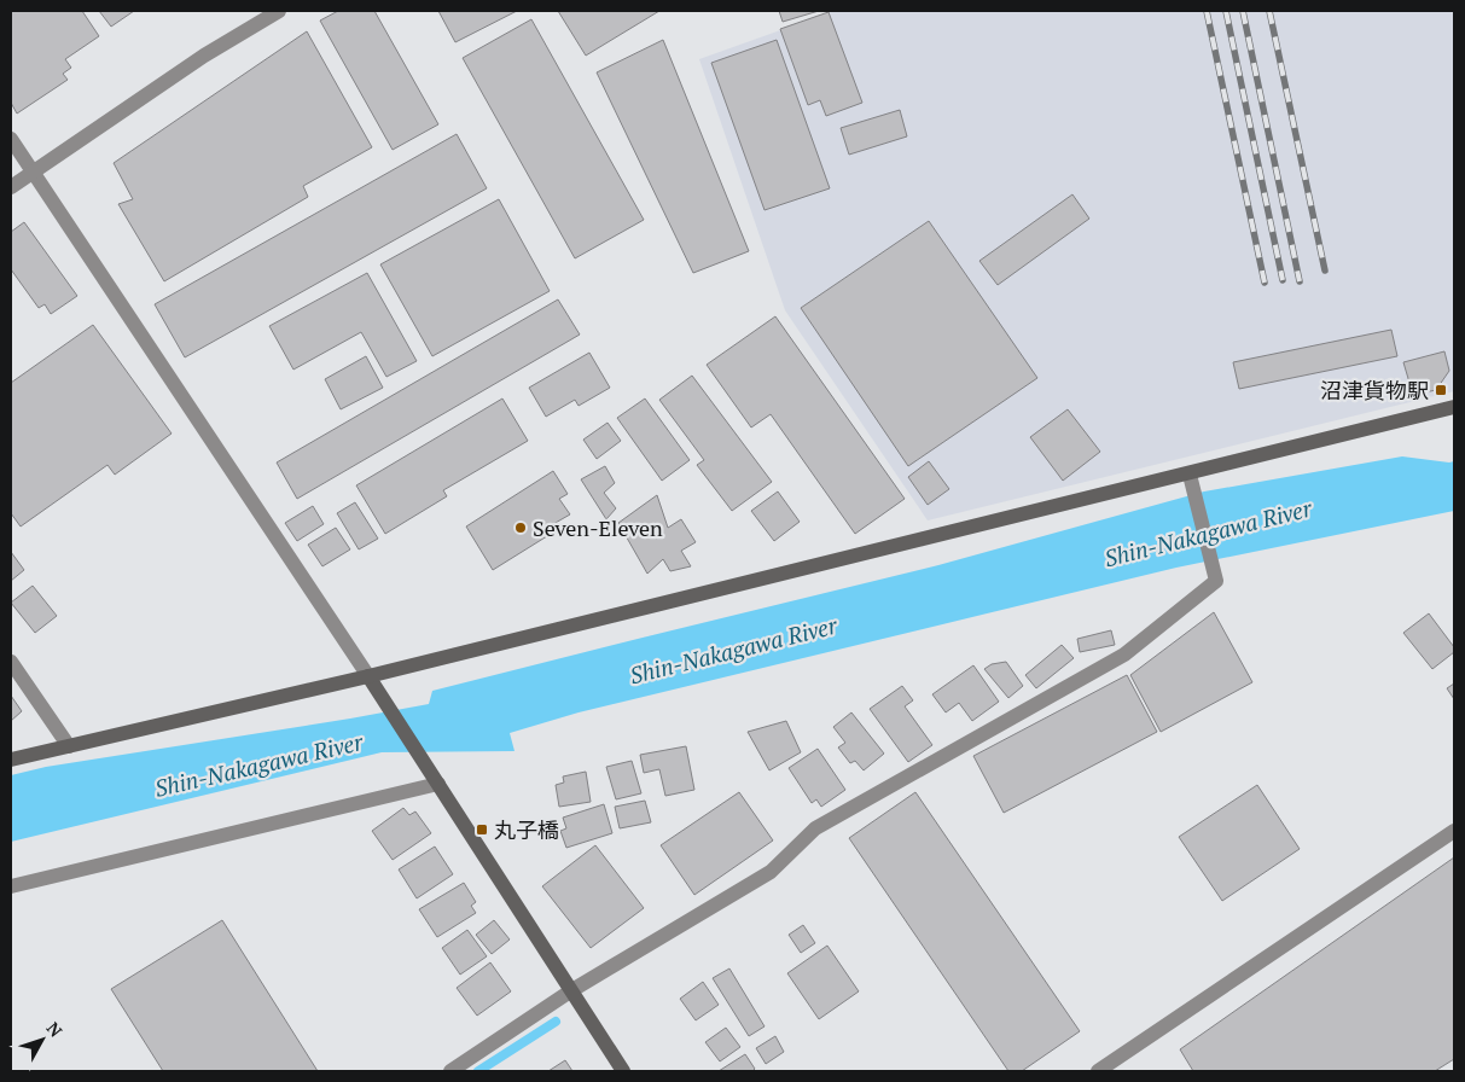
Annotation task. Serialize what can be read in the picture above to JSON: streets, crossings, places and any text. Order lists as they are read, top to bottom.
{
  "water": ["Shin-Nakagawa River"],
  "places": {
    "transit": ["沼津貨物駅", "丸子橋"],
    "other": ["Seven-Eleven"]
  },
  "north": "top right"
}
